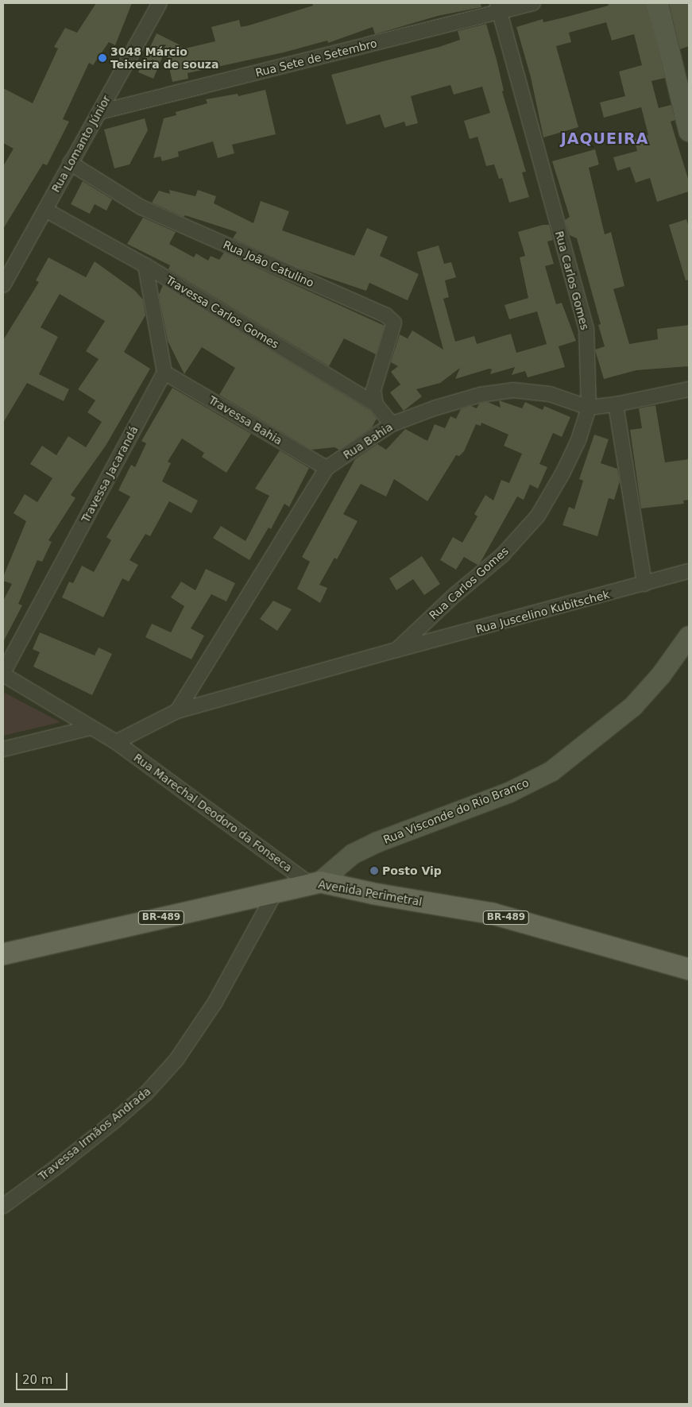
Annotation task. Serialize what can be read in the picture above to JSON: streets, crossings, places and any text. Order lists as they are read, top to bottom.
{
  "streets": {
    "main road": ["Avenida Perimetral", "BR-489"],
    "street": [
      "Rua Sete de Setembro",
      "Rua Lomanto Júnior",
      "Rua João Catulino",
      "Rua Carlos Gomes",
      "Travessa Carlos Gomes",
      "Travessa Bahia",
      "Rua Bahia",
      "Travessa Jacarandá",
      "Rua Juscelino Kubitschek",
      "Rua Visconde do Rio Branco",
      "Rua Marechal Deodoro da Fonseca",
      "Travessa Irmãos Andrada"
    ]
  },
  "crossings": [
    ["Rua Sete de Setembro", "Rua Lomanto Júnior"],
    ["Rua Sete de Setembro", "Rua Carlos Gomes"],
    ["Rua Lomanto Júnior", "Rua João Catulino"],
    ["Rua Lomanto Júnior", "Travessa Carlos Gomes"],
    ["Rua João Catulino", "Travessa Carlos Gomes"],
    ["Rua Carlos Gomes", "Rua Bahia"],
    ["Rua Carlos Gomes", "Rua Juscelino Kubitschek"],
    ["Rua Carlos Gomes", "Rua Marechal Deodoro da Fonseca"],
    ["Travessa Carlos Gomes", "Rua Bahia"],
    ["Travessa Bahia", "Rua Bahia"],
    ["Travessa Bahia", "Travessa Jacarandá"],
    ["Travessa Jacarandá", "Rua Marechal Deodoro da Fonseca"],
    ["Rua Visconde do Rio Branco", "Rua Marechal Deodoro da Fonseca"],
    ["Rua Visconde do Rio Branco", "Avenida Perimetral"],
    ["Rua Marechal Deodoro da Fonseca", "Avenida Perimetral"],
    ["Avenida Perimetral", "Travessa Irmãos Andrada"]
  ],
  "districts": ["JAQUEIRA"],
  "places": ["3048 Márcio Teixeira de souza", "Posto Vip"],
  "scale_bar": "20 m"
}
